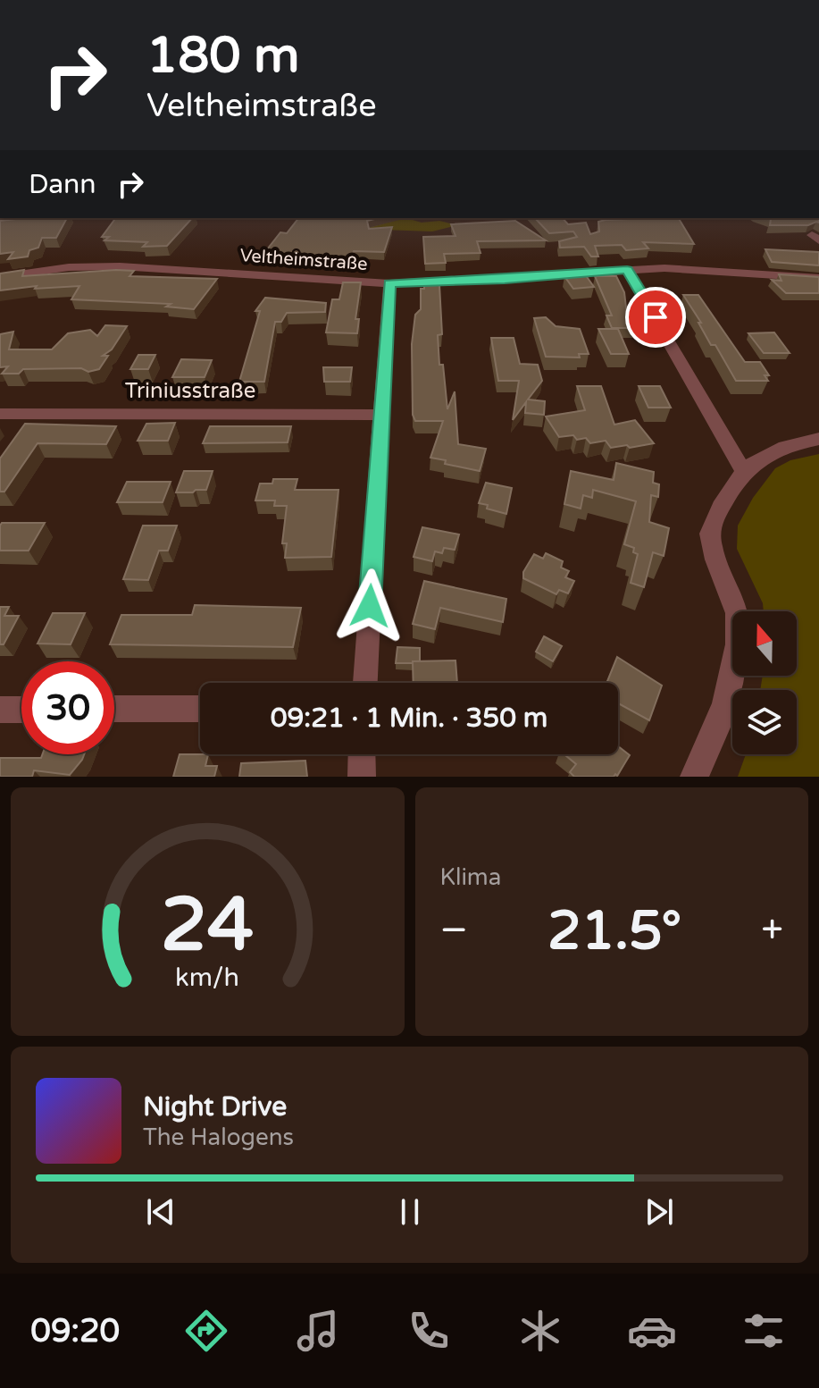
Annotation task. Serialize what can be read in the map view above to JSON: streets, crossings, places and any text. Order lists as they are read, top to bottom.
{
  "streets": {
    "street": ["Veltheimstraße", "Triniusstraße"]
  },
  "north": "top",
  "page": {
    "turn": ["180 m", "Veltheimstraße"],
    "then": "Dann",
    "limit": "30",
    "trip": "09:21 · 1 Min. · 350 m",
    "tile": "Klima",
    "heat": ["−", "21.5°", "+"],
    "song": ["Night Drive", "The Halogens"],
    "tabs": "09:20",
    "gauge": ["24", "km/h"]
  }
}
